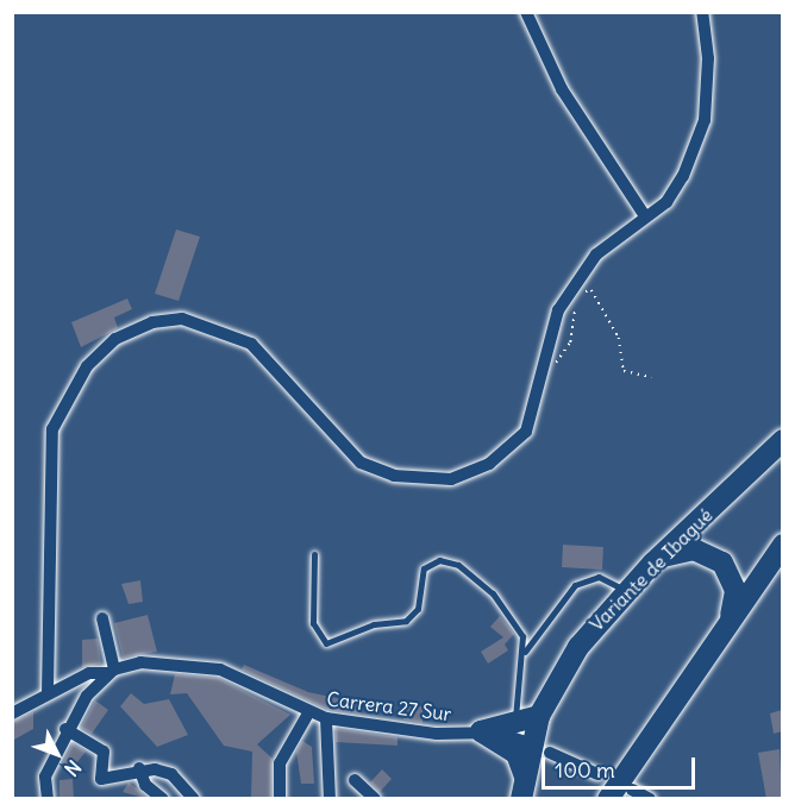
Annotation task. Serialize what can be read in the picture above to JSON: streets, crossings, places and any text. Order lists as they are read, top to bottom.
{
  "streets": {
    "highway": ["Variante de Ibagué"],
    "street": ["Carrera 27 Sur"]
  },
  "scale_bar": "100 m",
  "north": "bottom right"
}
